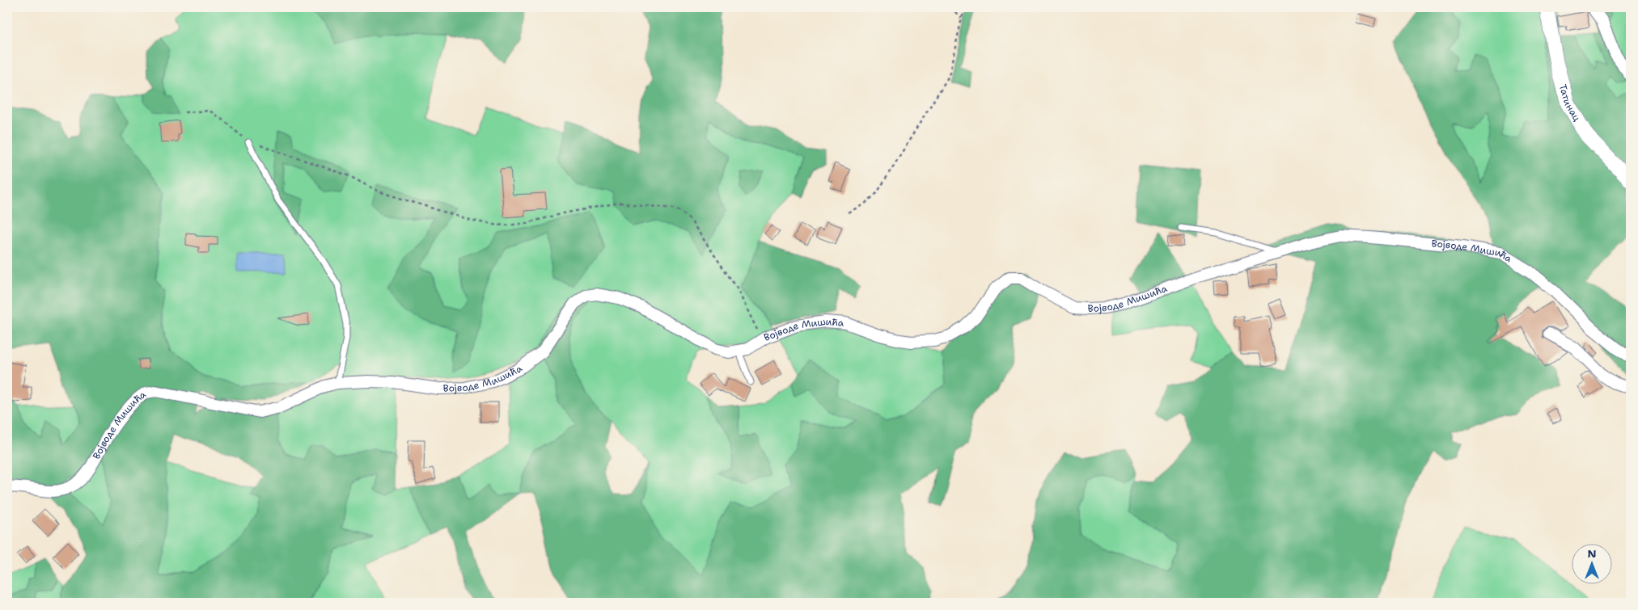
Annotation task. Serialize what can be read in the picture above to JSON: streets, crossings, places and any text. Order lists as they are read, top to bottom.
{
  "streets": {
    "street": ["Татинац", "Војводе Мишића"]
  },
  "north": "top"
}
